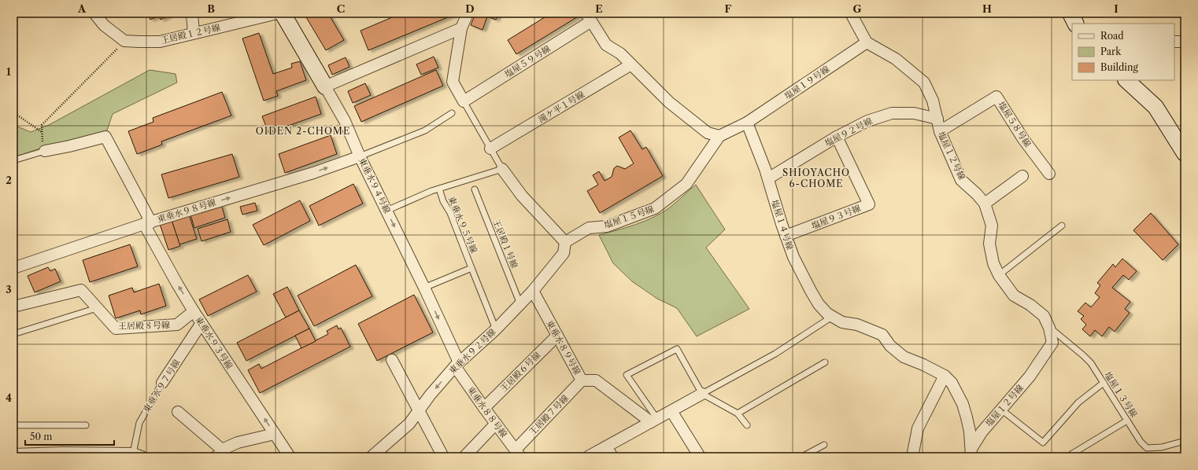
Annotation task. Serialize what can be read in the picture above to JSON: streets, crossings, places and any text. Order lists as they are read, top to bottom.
{
  "streets": {
    "street": [
      "王居殿１２号線",
      "塩屋５９号線",
      "塩屋１９号線",
      "滝ケ平１号線",
      "塩屋５８号線",
      "塩屋９２号線",
      "塩屋１２号線",
      "東垂水９４号線",
      "東垂水９８号線",
      "塩屋１５号線",
      "塩屋９３号線",
      "塩屋１４号線",
      "王居殿８号線",
      "東垂水９３号線",
      "東垂水８９号線",
      "東垂水９２号線",
      "王居殿６号線",
      "東垂水９７号線",
      "東垂水８８号線",
      "王居殿７号線"
    ],
    "lane": ["東垂水９５号線", "王居殿１号線", "塩屋１３号線"]
  },
  "crossings": [
    ["塩屋１９号線", "塩屋１２号線"],
    ["塩屋１９号線", "塩屋１４号線"],
    ["塩屋５８号線", "塩屋１２号線"],
    ["塩屋９２号線", "塩屋１２号線"],
    ["塩屋９２号線", "塩屋９３号線"],
    ["塩屋９２号線", "塩屋１４号線"],
    ["塩屋１２号線", "塩屋１４号線"],
    ["塩屋１２号線", "塩屋１３号線"],
    ["東垂水９４号線", "東垂水９８号線"],
    ["東垂水９４号線", "東垂水９５号線"],
    ["東垂水９４号線", "東垂水９２号線"],
    ["東垂水９４号線", "東垂水８８号線"],
    ["東垂水９８号線", "東垂水９３号線"],
    ["塩屋１５号線", "東垂水９２号線"],
    ["塩屋９３号線", "塩屋１４号線"],
    ["東垂水９５号線", "東垂水９２号線"],
    ["王居殿１号線", "東垂水９２号線"],
    ["王居殿８号線", "東垂水９３号線"],
    ["東垂水９３号線", "東垂水９７号線"],
    ["東垂水８９号線", "東垂水９２号線"],
    ["東垂水８９号線", "王居殿６号線"],
    ["東垂水８９号線", "王居殿７号線"],
    ["東垂水９２号線", "東垂水８８号線"],
    ["王居殿６号線", "東垂水８８号線"],
    ["東垂水８８号線", "王居殿７号線"]
  ],
  "one_way": ["東垂水９４号線", "東垂水９８号線", "東垂水９３号線"],
  "districts": ["OIDEN 2-CHOME", "SHIOYACHO 6-CHOME"],
  "legend": ["Road", "Park", "Building"],
  "scale_bar": "50 m",
  "grid": {
    "columns": [
      "A",
      "B",
      "C",
      "D",
      "E",
      "F",
      "G",
      "H",
      "I"
    ],
    "rows": [
      "1",
      "2",
      "3",
      "4"
    ]
  }
}
